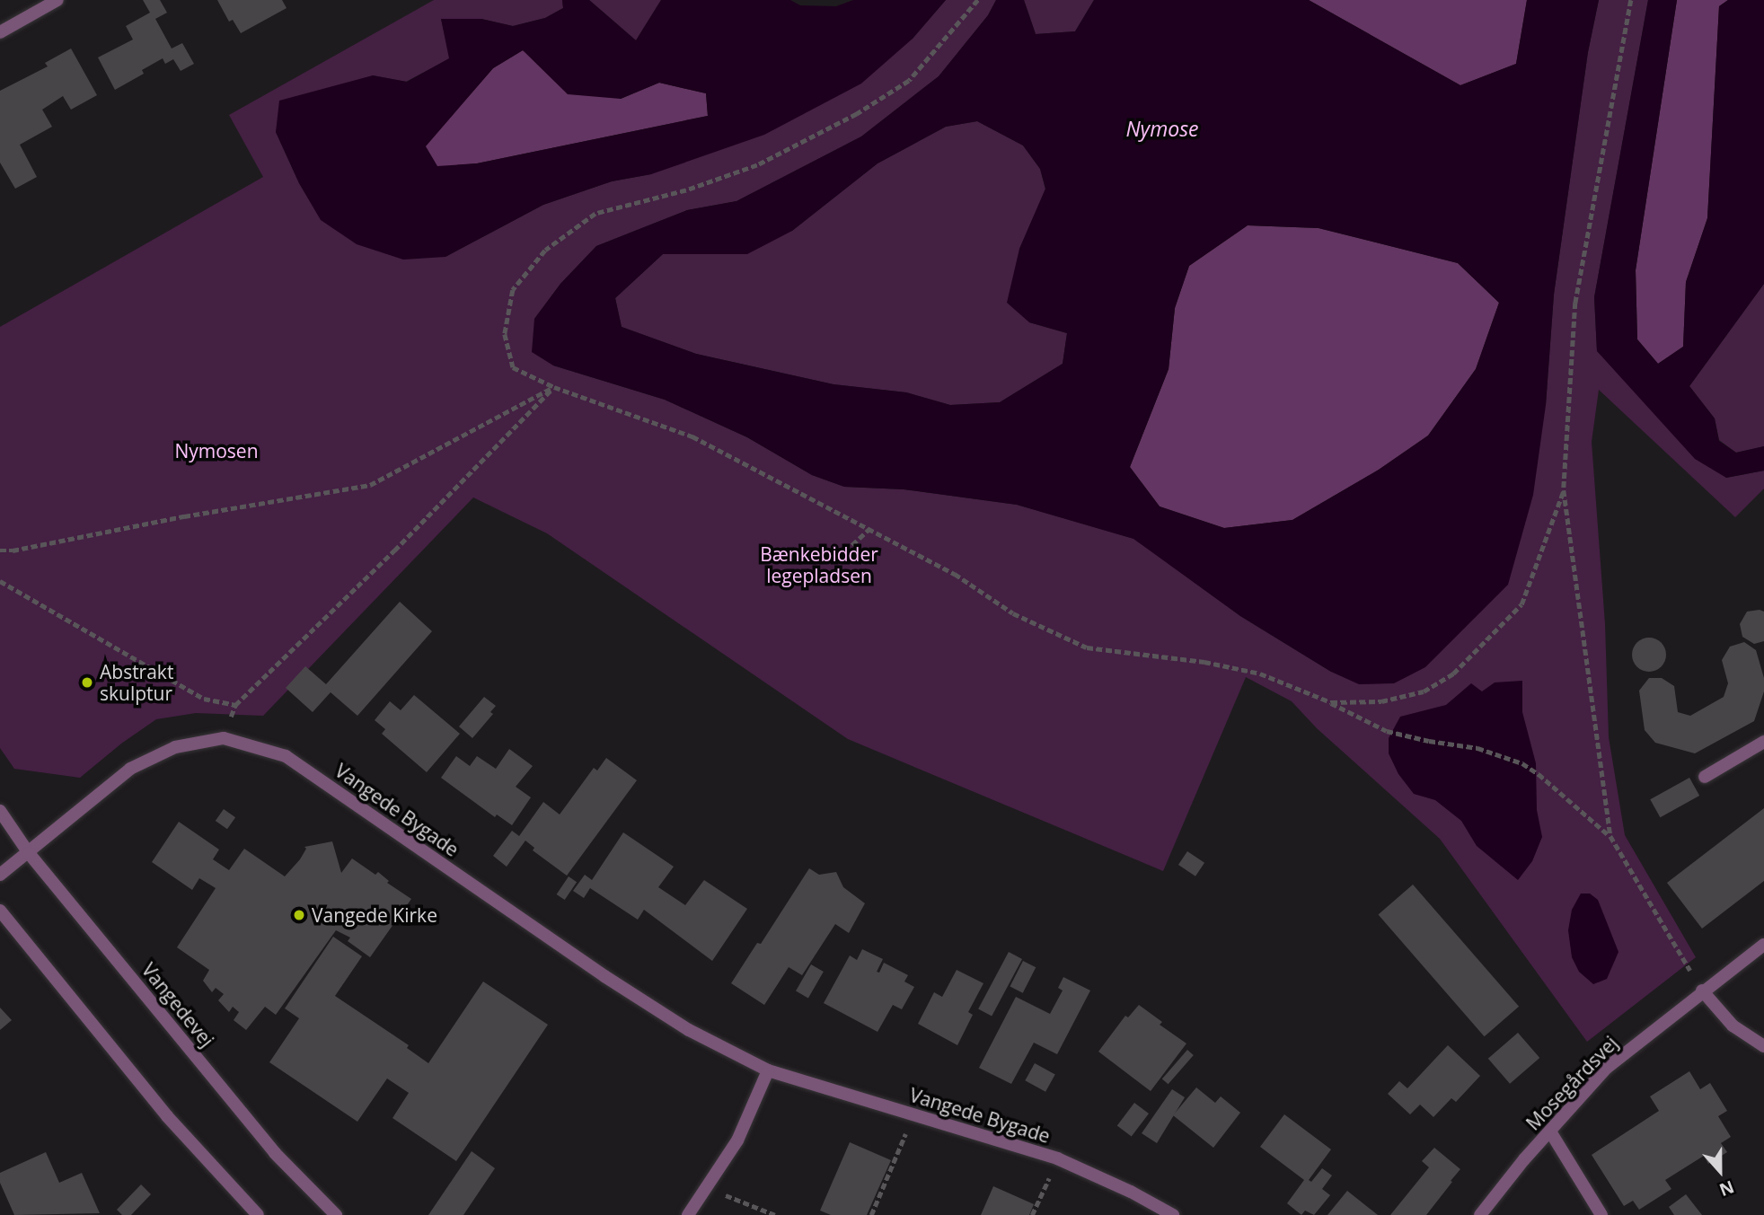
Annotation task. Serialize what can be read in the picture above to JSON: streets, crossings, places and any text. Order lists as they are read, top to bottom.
{
  "streets": {
    "street": ["Vangede Bygade", "Vangedevej", "Mosegårdsvej"]
  },
  "crossings": [
    ["Vangede Bygade", "Vangedevej"]
  ],
  "water": ["Nymose"],
  "parks": ["Nymosen", "Bænkebidder legepladsen"],
  "places": ["Abstrakt skulptur", "Vangede Kirke"],
  "north": "bottom"
}
